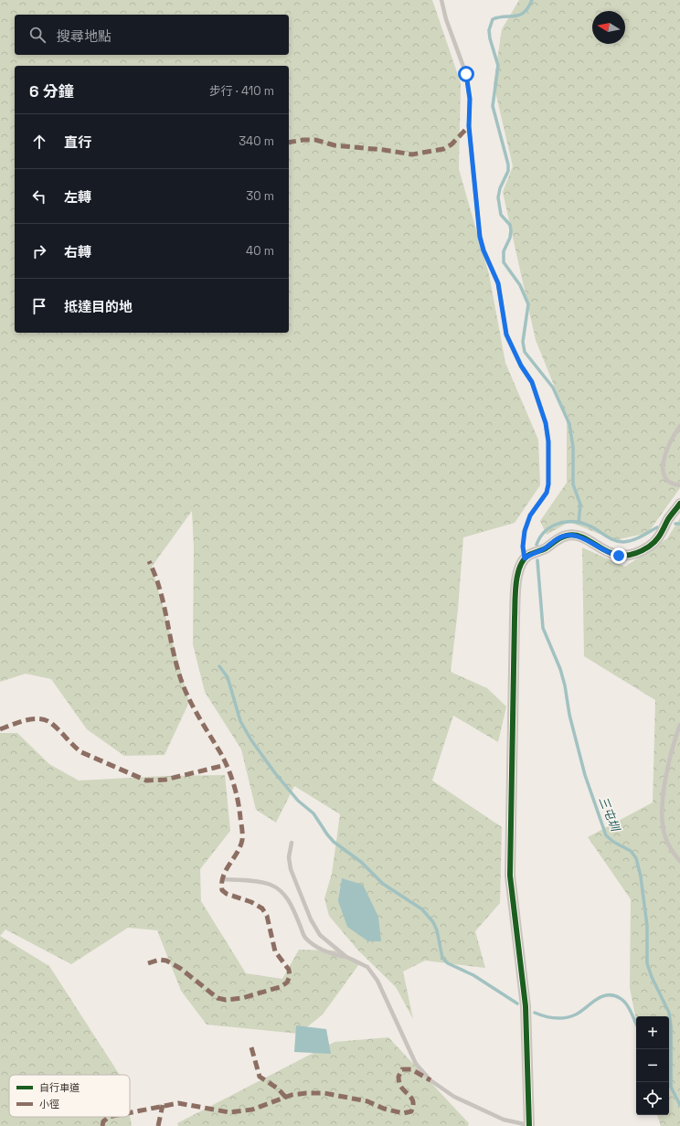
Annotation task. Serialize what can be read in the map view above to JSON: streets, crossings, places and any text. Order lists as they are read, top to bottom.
{
  "water": ["三屯圳"],
  "legend": ["自行車道", "小徑"],
  "north": "left",
  "page": {
    "search": "搜尋地點",
    "heading": ["6 分鐘", "步行 · 410 m"],
    "list": [
      ["直行", "340 m"],
      ["左轉", "30 m"],
      ["右轉", "40 m"],
      "抵達目的地"
    ],
    "map_buttons": ["+", "−"]
  }
}
